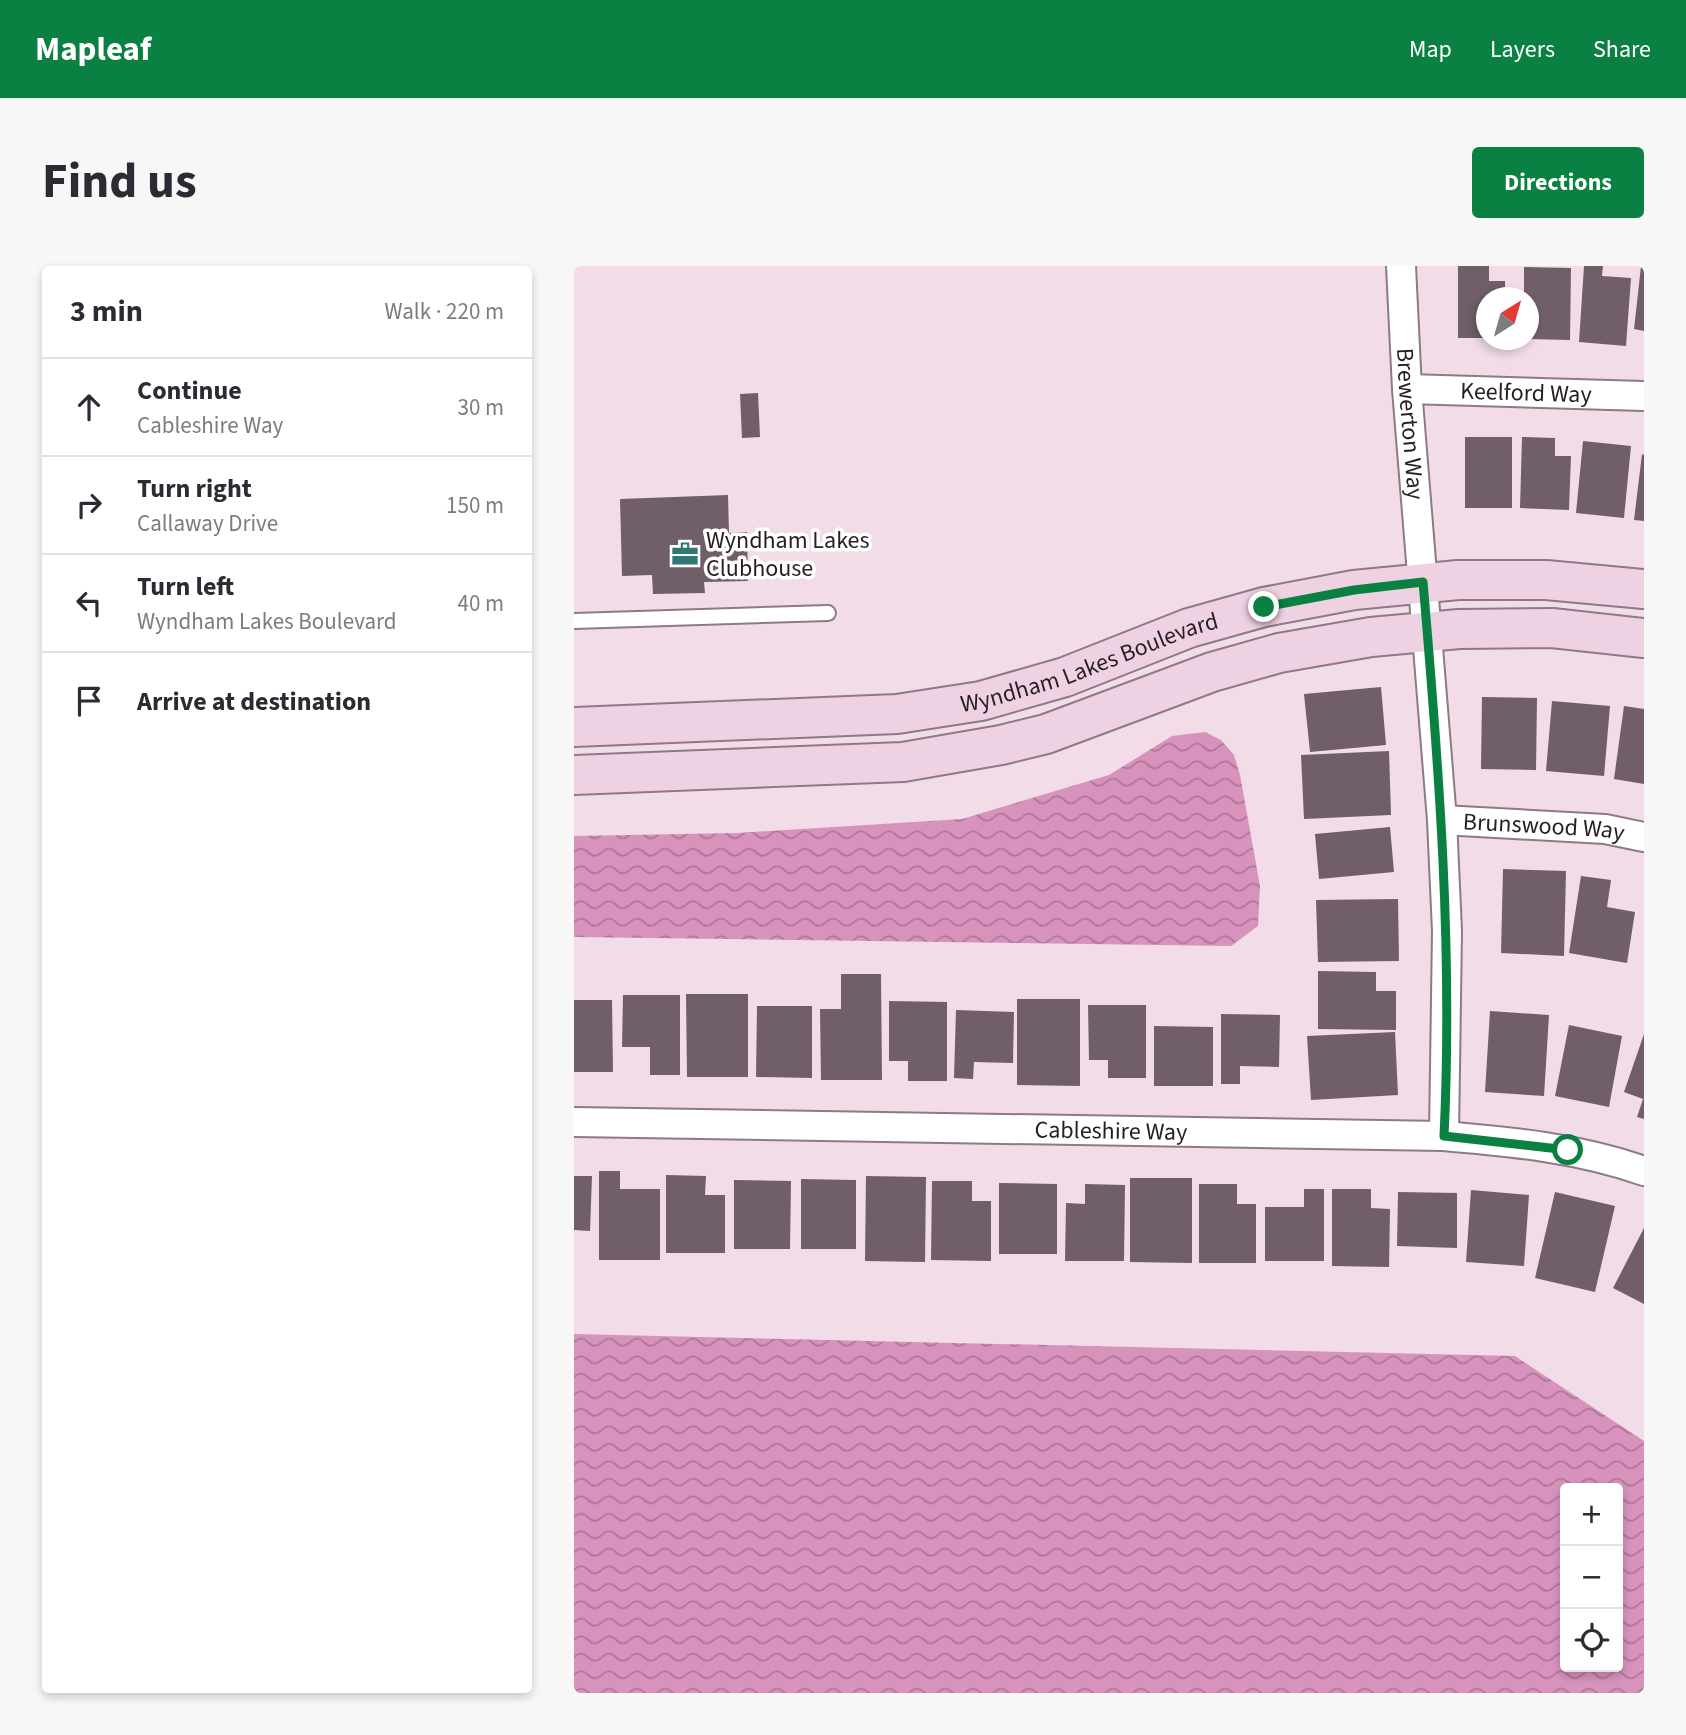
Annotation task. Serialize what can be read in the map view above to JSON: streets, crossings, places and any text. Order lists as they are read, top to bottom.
{
  "streets": {
    "street": [
      "Keelford Way",
      "Brewerton Way",
      "Wyndham Lakes Boulevard",
      "Brunswood Way",
      "Cableshire Way"
    ]
  },
  "crossings": [
    ["Keelford Way", "Brewerton Way"],
    ["Brewerton Way", "Wyndham Lakes Boulevard"],
    ["Brewerton Way", "Brunswood Way"],
    ["Brewerton Way", "Cableshire Way"]
  ],
  "places": {
    "office": ["Wyndham Lakes Clubhouse"]
  },
  "north": "top right",
  "page": {
    "header": "Mapleaf",
    "nav": ["Map", "Layers", "Share"],
    "title": "Find us",
    "buttons": "Directions",
    "heading": ["3 min", "Walk · 220 m"],
    "list": [
      ["Continue", "Cableshire Way", "30 m"],
      ["Turn right", "Callaway Drive", "150 m"],
      ["Turn left", "Wyndham Lakes Boulevard", "40 m"],
      "Arrive at destination"
    ],
    "map_buttons": ["+", "−"]
  }
}
